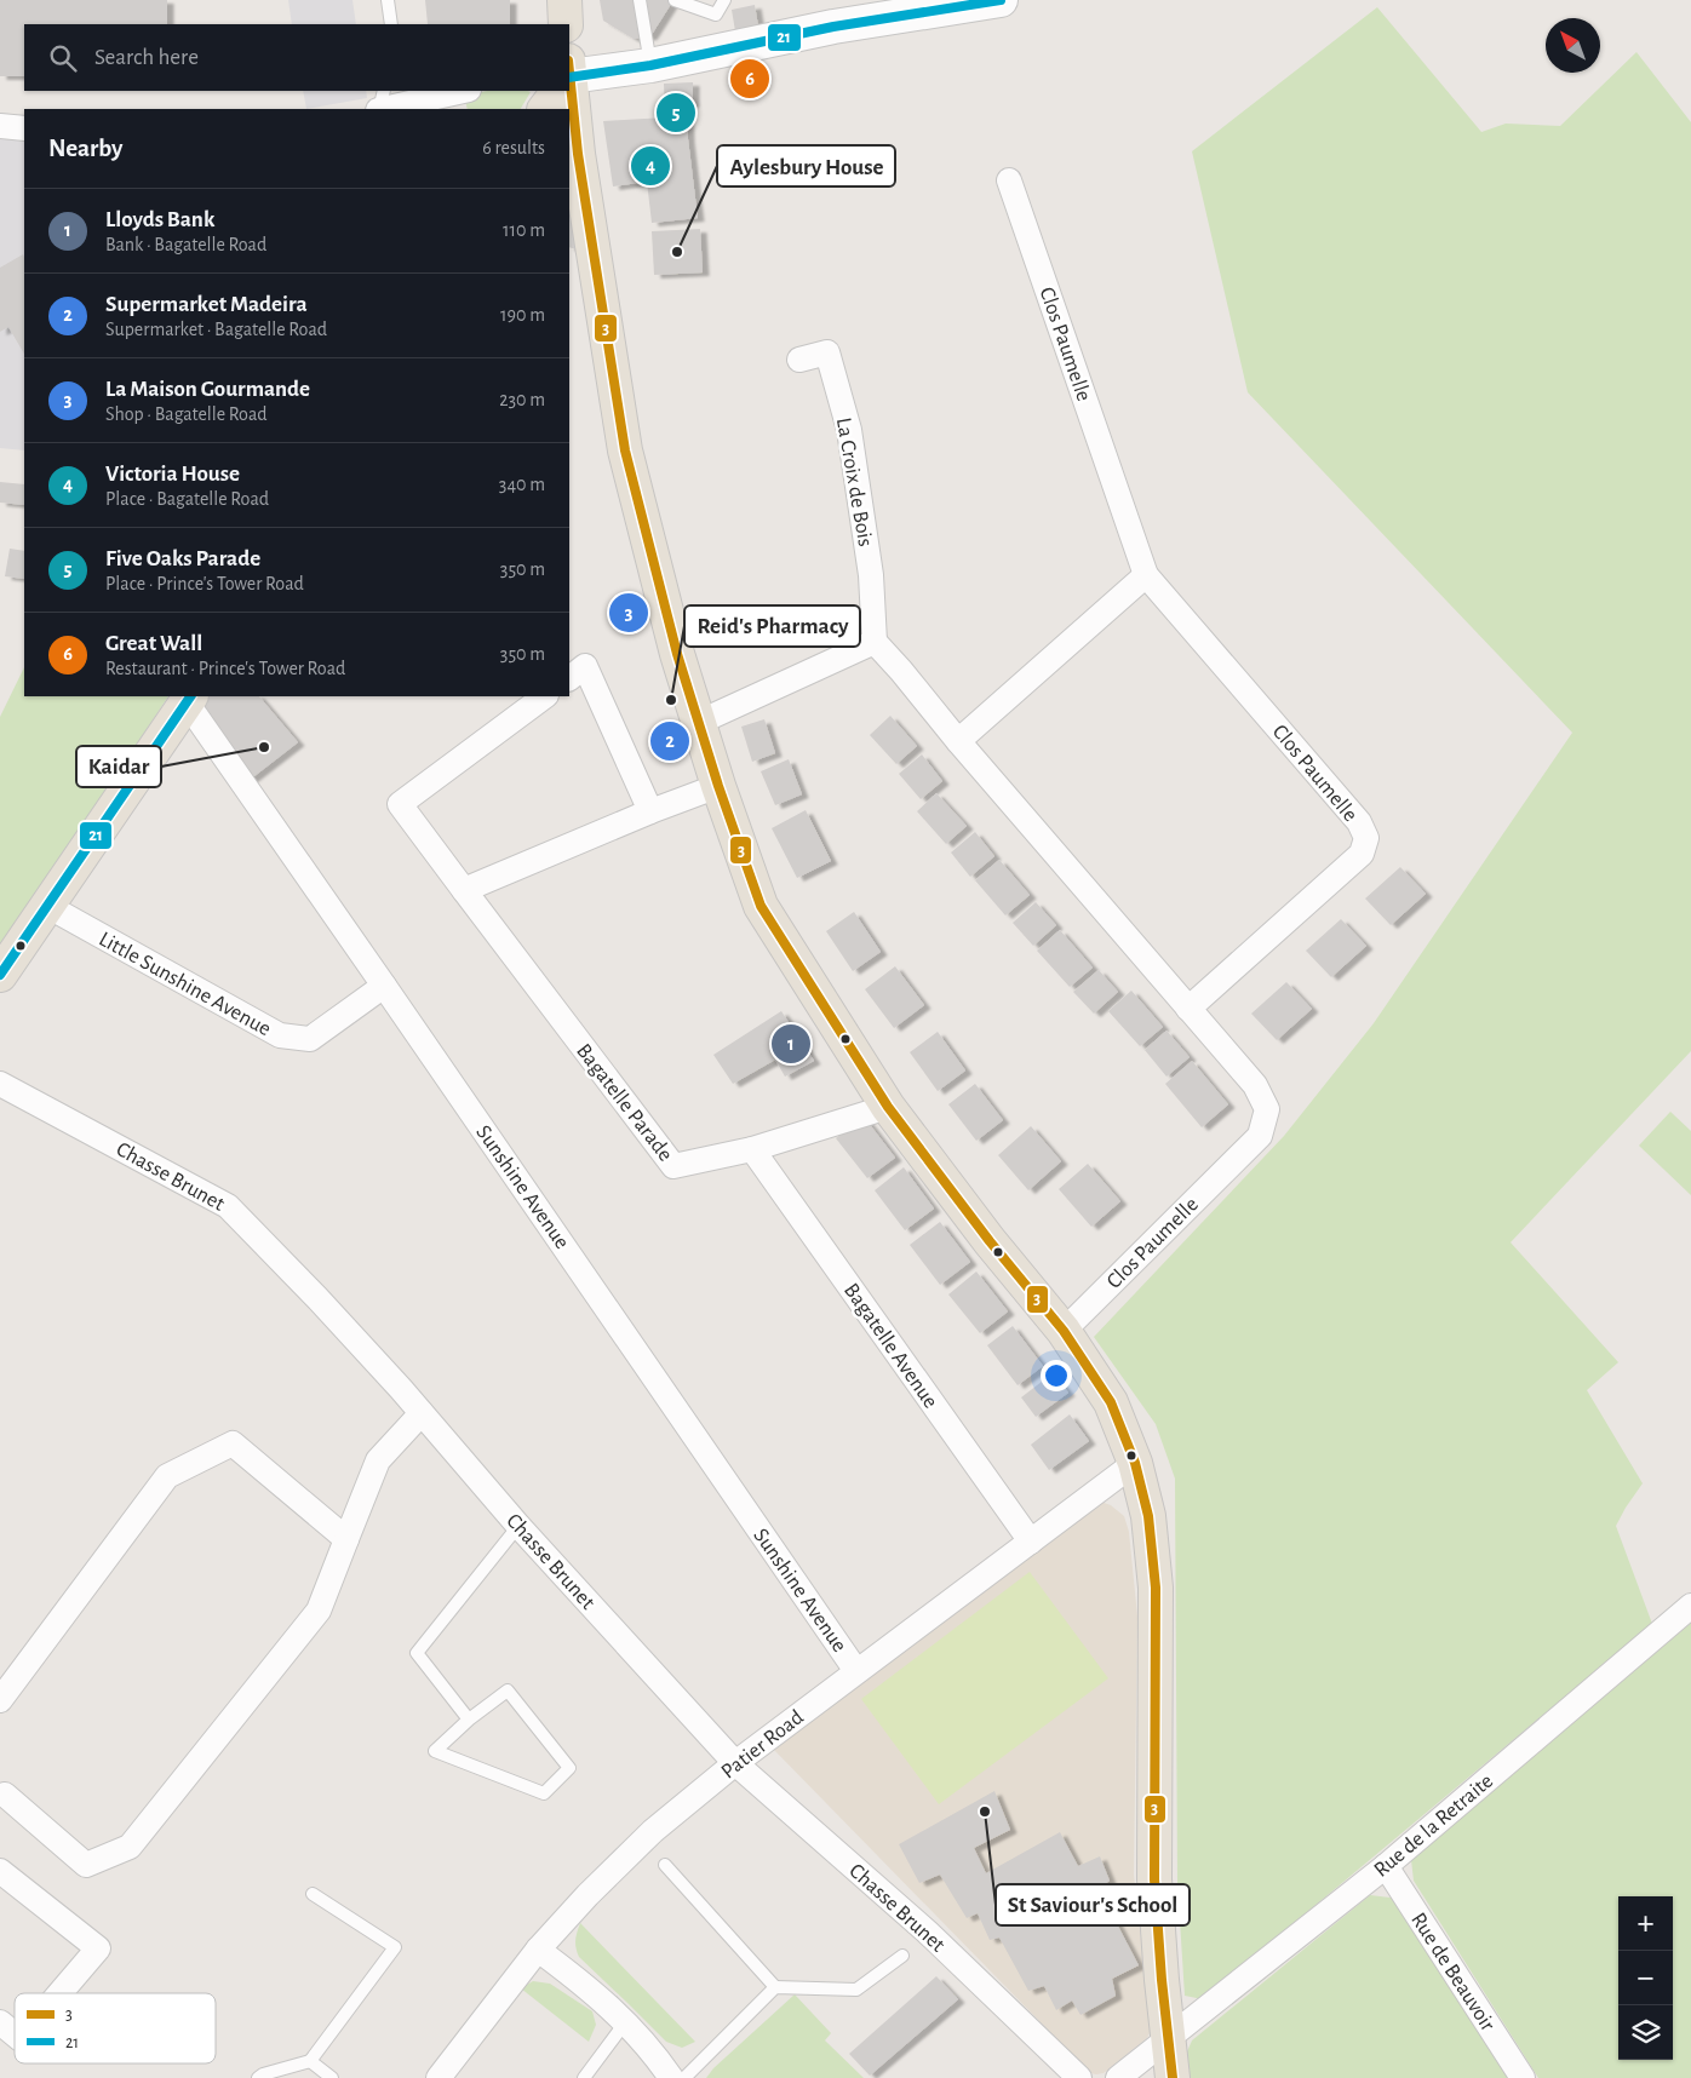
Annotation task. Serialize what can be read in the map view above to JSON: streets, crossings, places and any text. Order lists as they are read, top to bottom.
{
  "streets": {
    "street": [
      "Clos Paumelle",
      "La Croix de Bois",
      "Little Sunshine Avenue",
      "Bagatelle Parade",
      "Chasse Brunet",
      "Sunshine Avenue",
      "Bagatelle Avenue",
      "Patier Road",
      "Rue de la Retraite",
      "Rue de Beauvoir"
    ]
  },
  "crossings": [
    ["Clos Paumelle", "La Croix de Bois"],
    ["Little Sunshine Avenue", "Sunshine Avenue"],
    ["Bagatelle Parade", "Bagatelle Avenue"],
    ["Chasse Brunet", "Patier Road"],
    ["Sunshine Avenue", "Patier Road"],
    ["Bagatelle Avenue", "Patier Road"],
    ["Rue de la Retraite", "Rue de Beauvoir"]
  ],
  "places": [
    "Aylesbury House",
    "Reid's Pharmacy",
    "Kaidar",
    "St Saviour's School"
  ],
  "lines": ["transit line 21", "transit line 3"],
  "legend": ["3", "21"],
  "north": "top left",
  "page": {
    "search": "Search here",
    "pins": [
      "6",
      "5",
      "4",
      "3",
      "2",
      "1"
    ],
    "heading": ["Nearby", "6 results"],
    "list": [
      {
        "mark": "1",
        "name": "Lloyds Bank",
        "note": "Bank · Bagatelle Road",
        "value": "110 m"
      },
      {
        "mark": "2",
        "name": "Supermarket Madeira",
        "note": "Supermarket · Bagatelle Road",
        "value": "190 m"
      },
      {
        "mark": "3",
        "name": "La Maison Gourmande",
        "note": "Shop · Bagatelle Road",
        "value": "230 m"
      },
      {
        "mark": "4",
        "name": "Victoria House",
        "note": "Place · Bagatelle Road",
        "value": "340 m"
      },
      {
        "mark": "5",
        "name": "Five Oaks Parade",
        "note": "Place · Prince's Tower Road",
        "value": "350 m"
      },
      {
        "mark": "6",
        "name": "Great Wall",
        "note": "Restaurant · Prince's Tower Road",
        "value": "350 m"
      }
    ],
    "map_buttons": ["+", "−"]
  }
}
